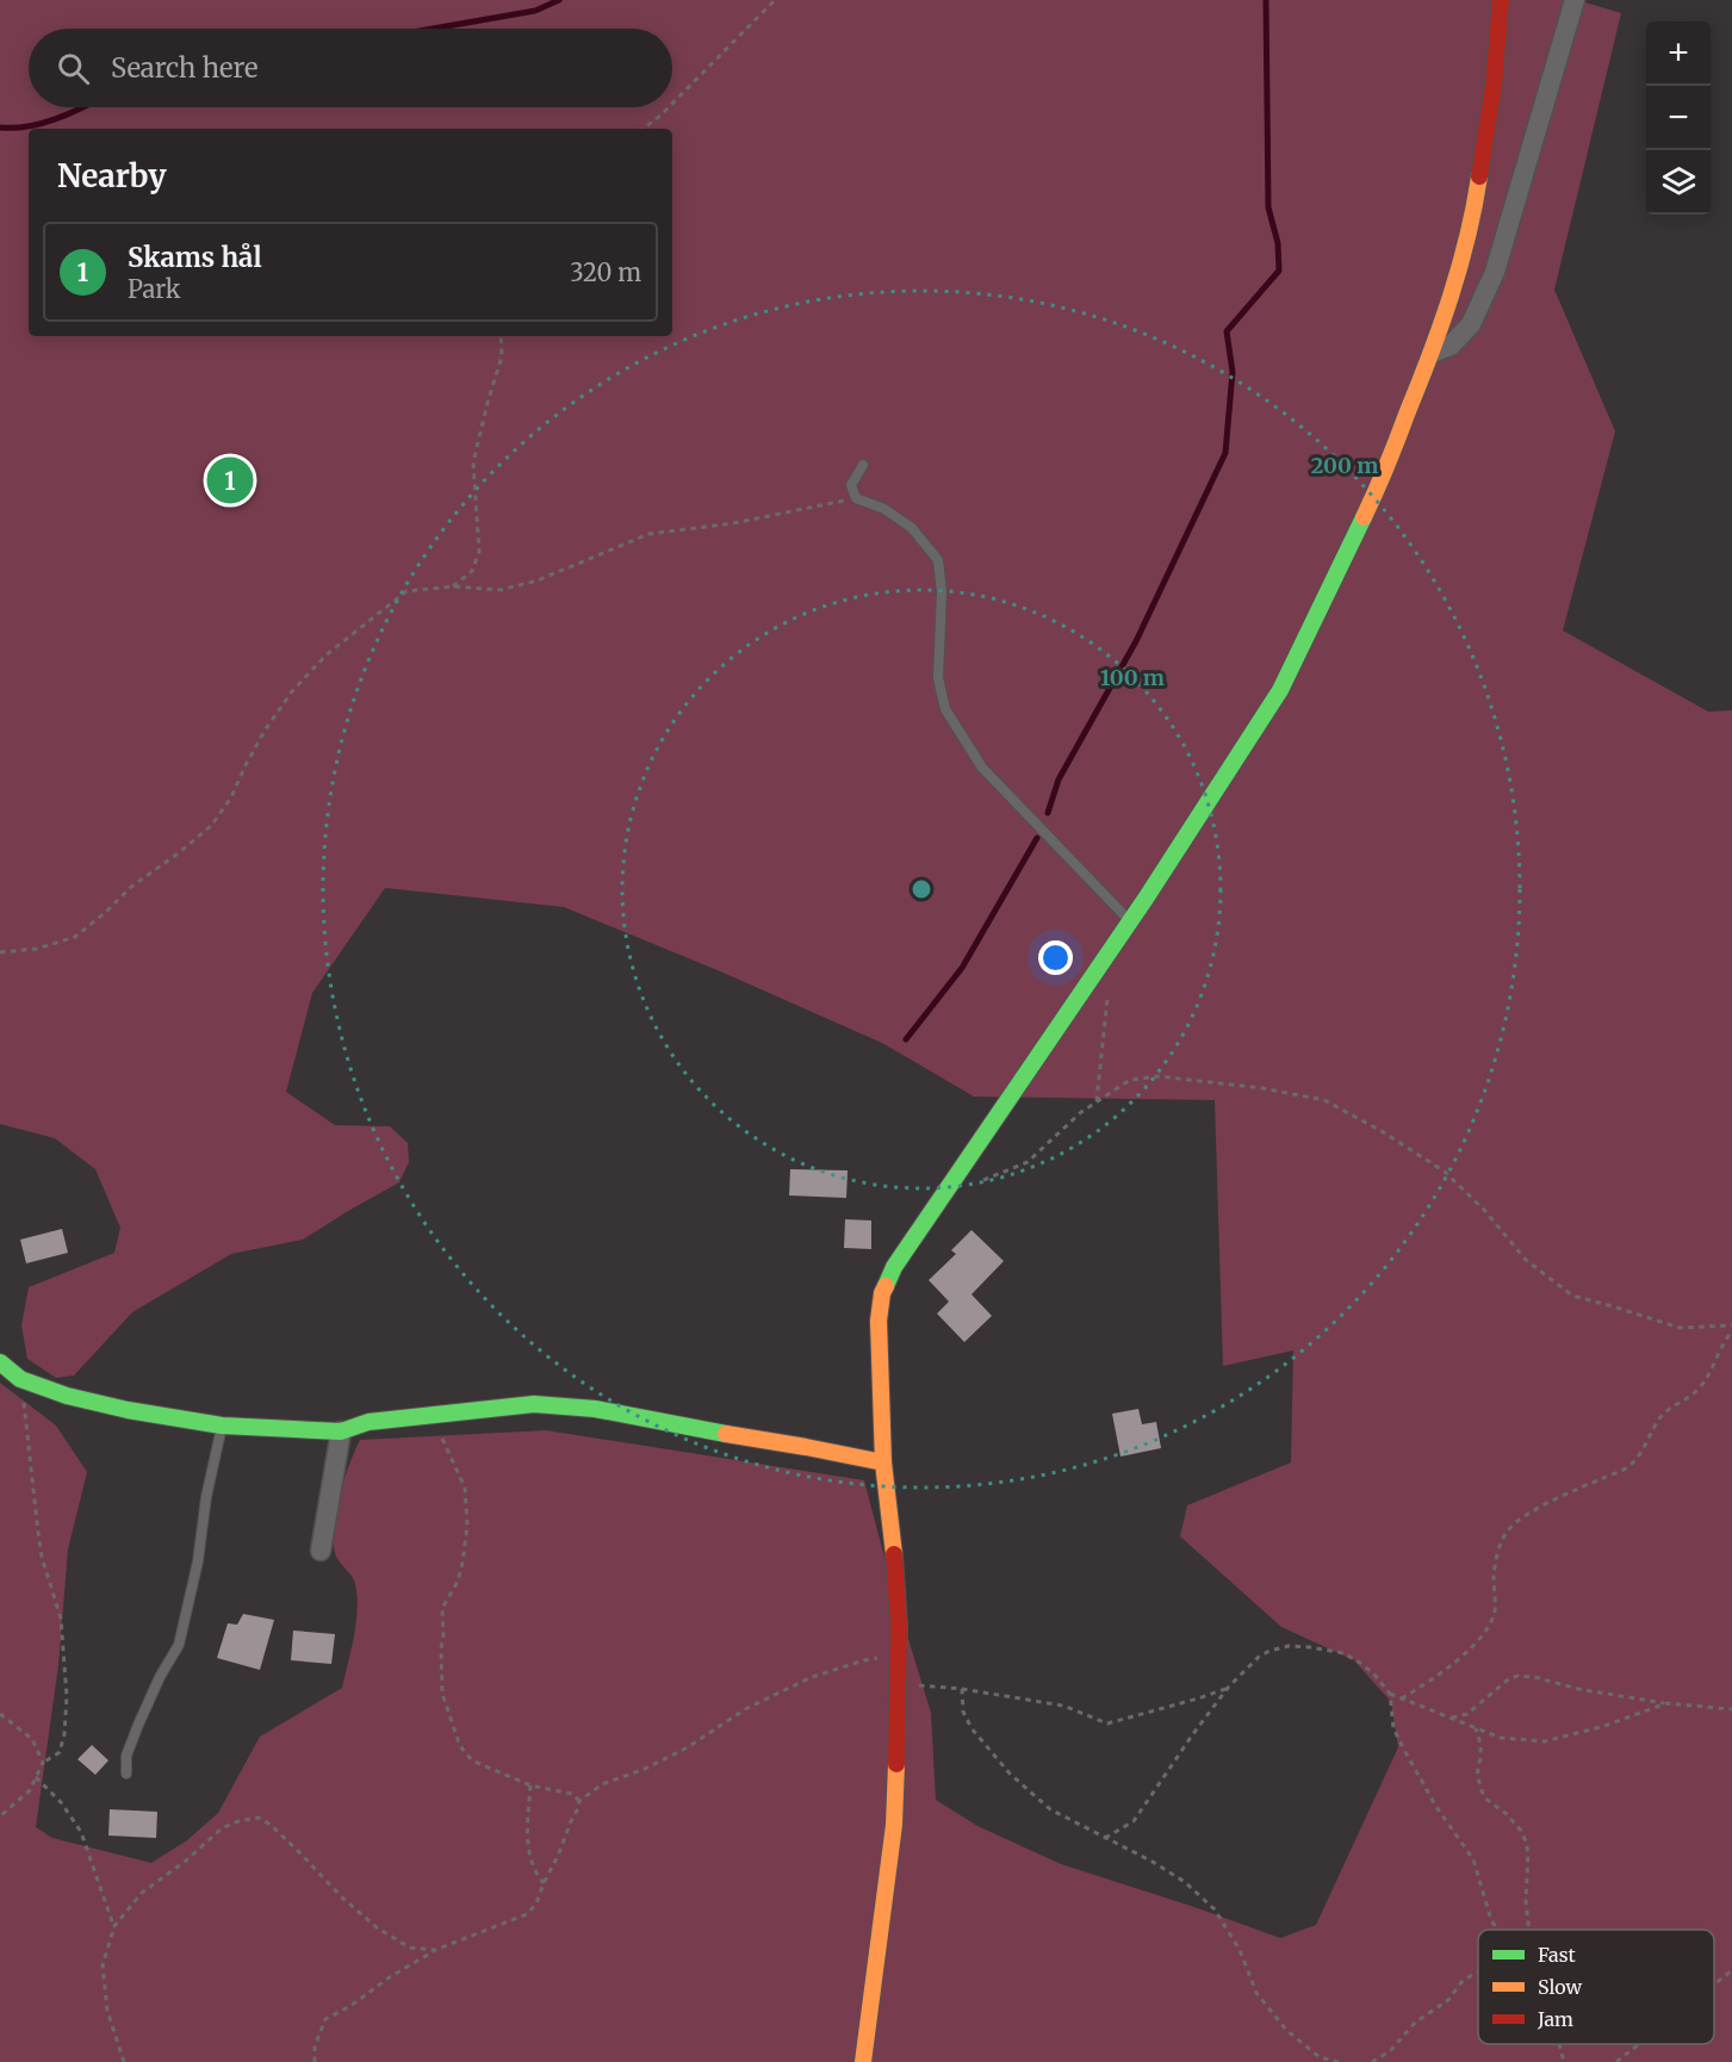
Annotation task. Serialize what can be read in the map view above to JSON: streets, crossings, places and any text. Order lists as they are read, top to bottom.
{
  "legend": ["Fast", "Slow", "Jam"],
  "page": {
    "map_buttons": ["+", "−"],
    "search": "Search here",
    "heading": "Nearby",
    "list": [
      {
        "mark": "1",
        "name": "Skams hål",
        "note": "Park",
        "value": "320 m"
      }
    ],
    "pins": "1"
  },
  "rings": ["200 m", "100 m"]
}
